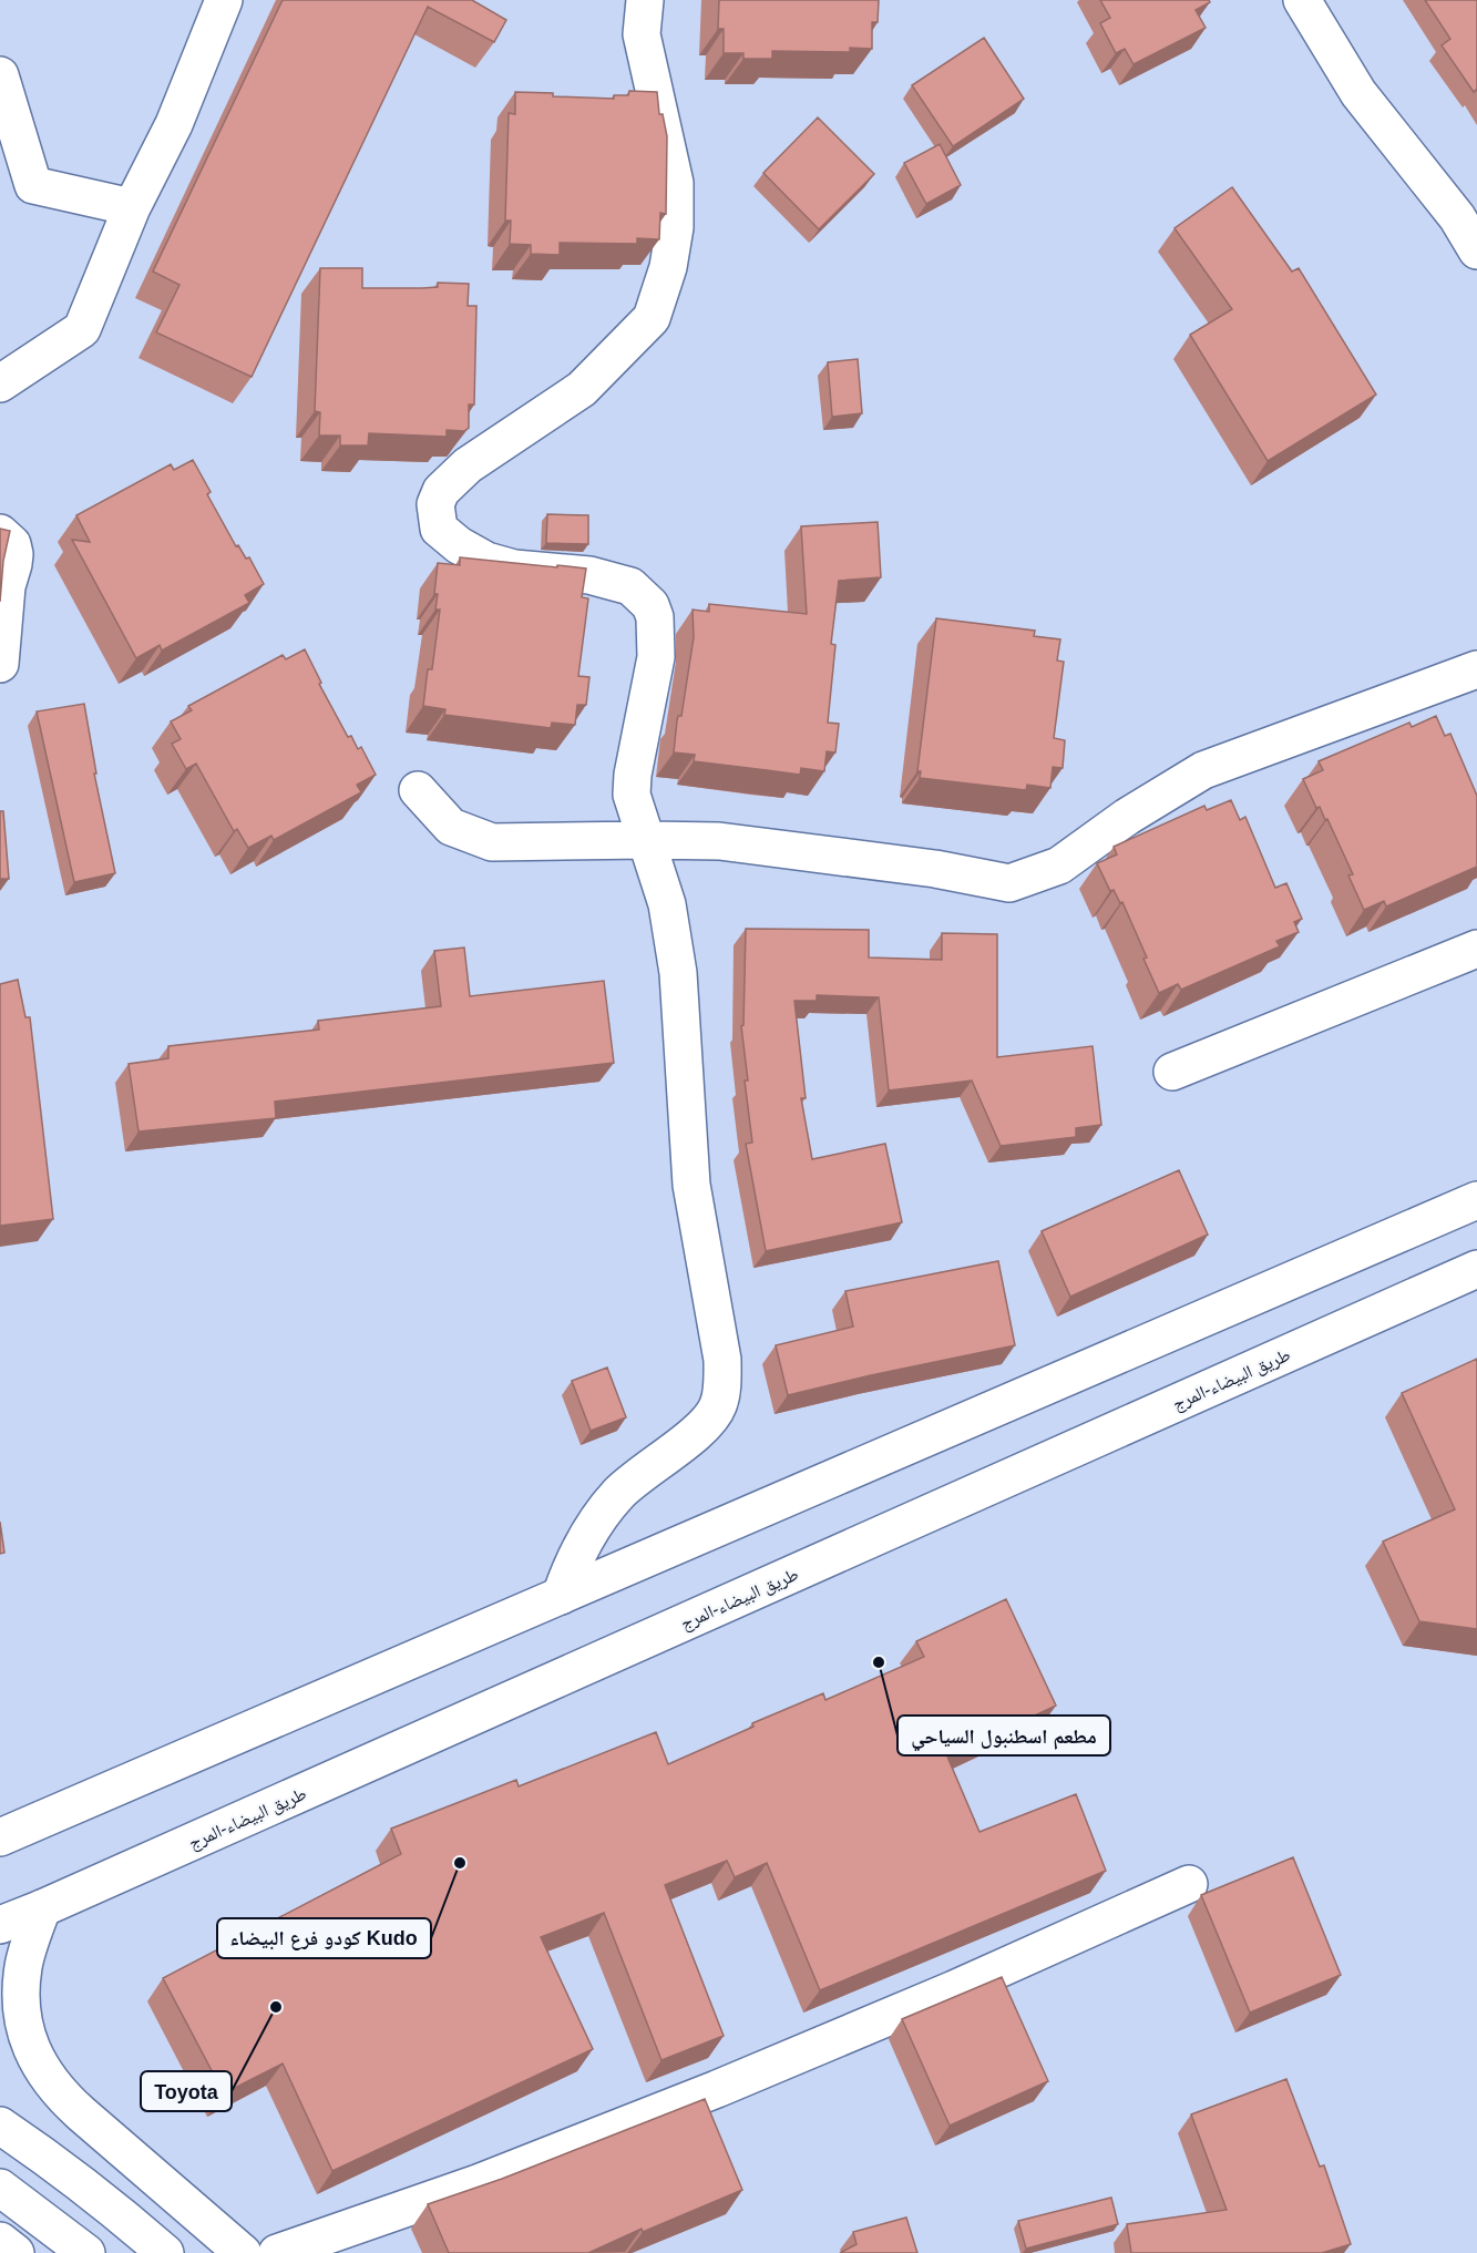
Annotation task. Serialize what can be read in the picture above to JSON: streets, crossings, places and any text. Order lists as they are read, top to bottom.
{
  "streets": {
    "main road": ["طريق البيضاء-المرج"]
  },
  "places": ["مطعم اسطنبول السياحي", "كودو فرع البيضاء Kudo", "Toyota"]
}
